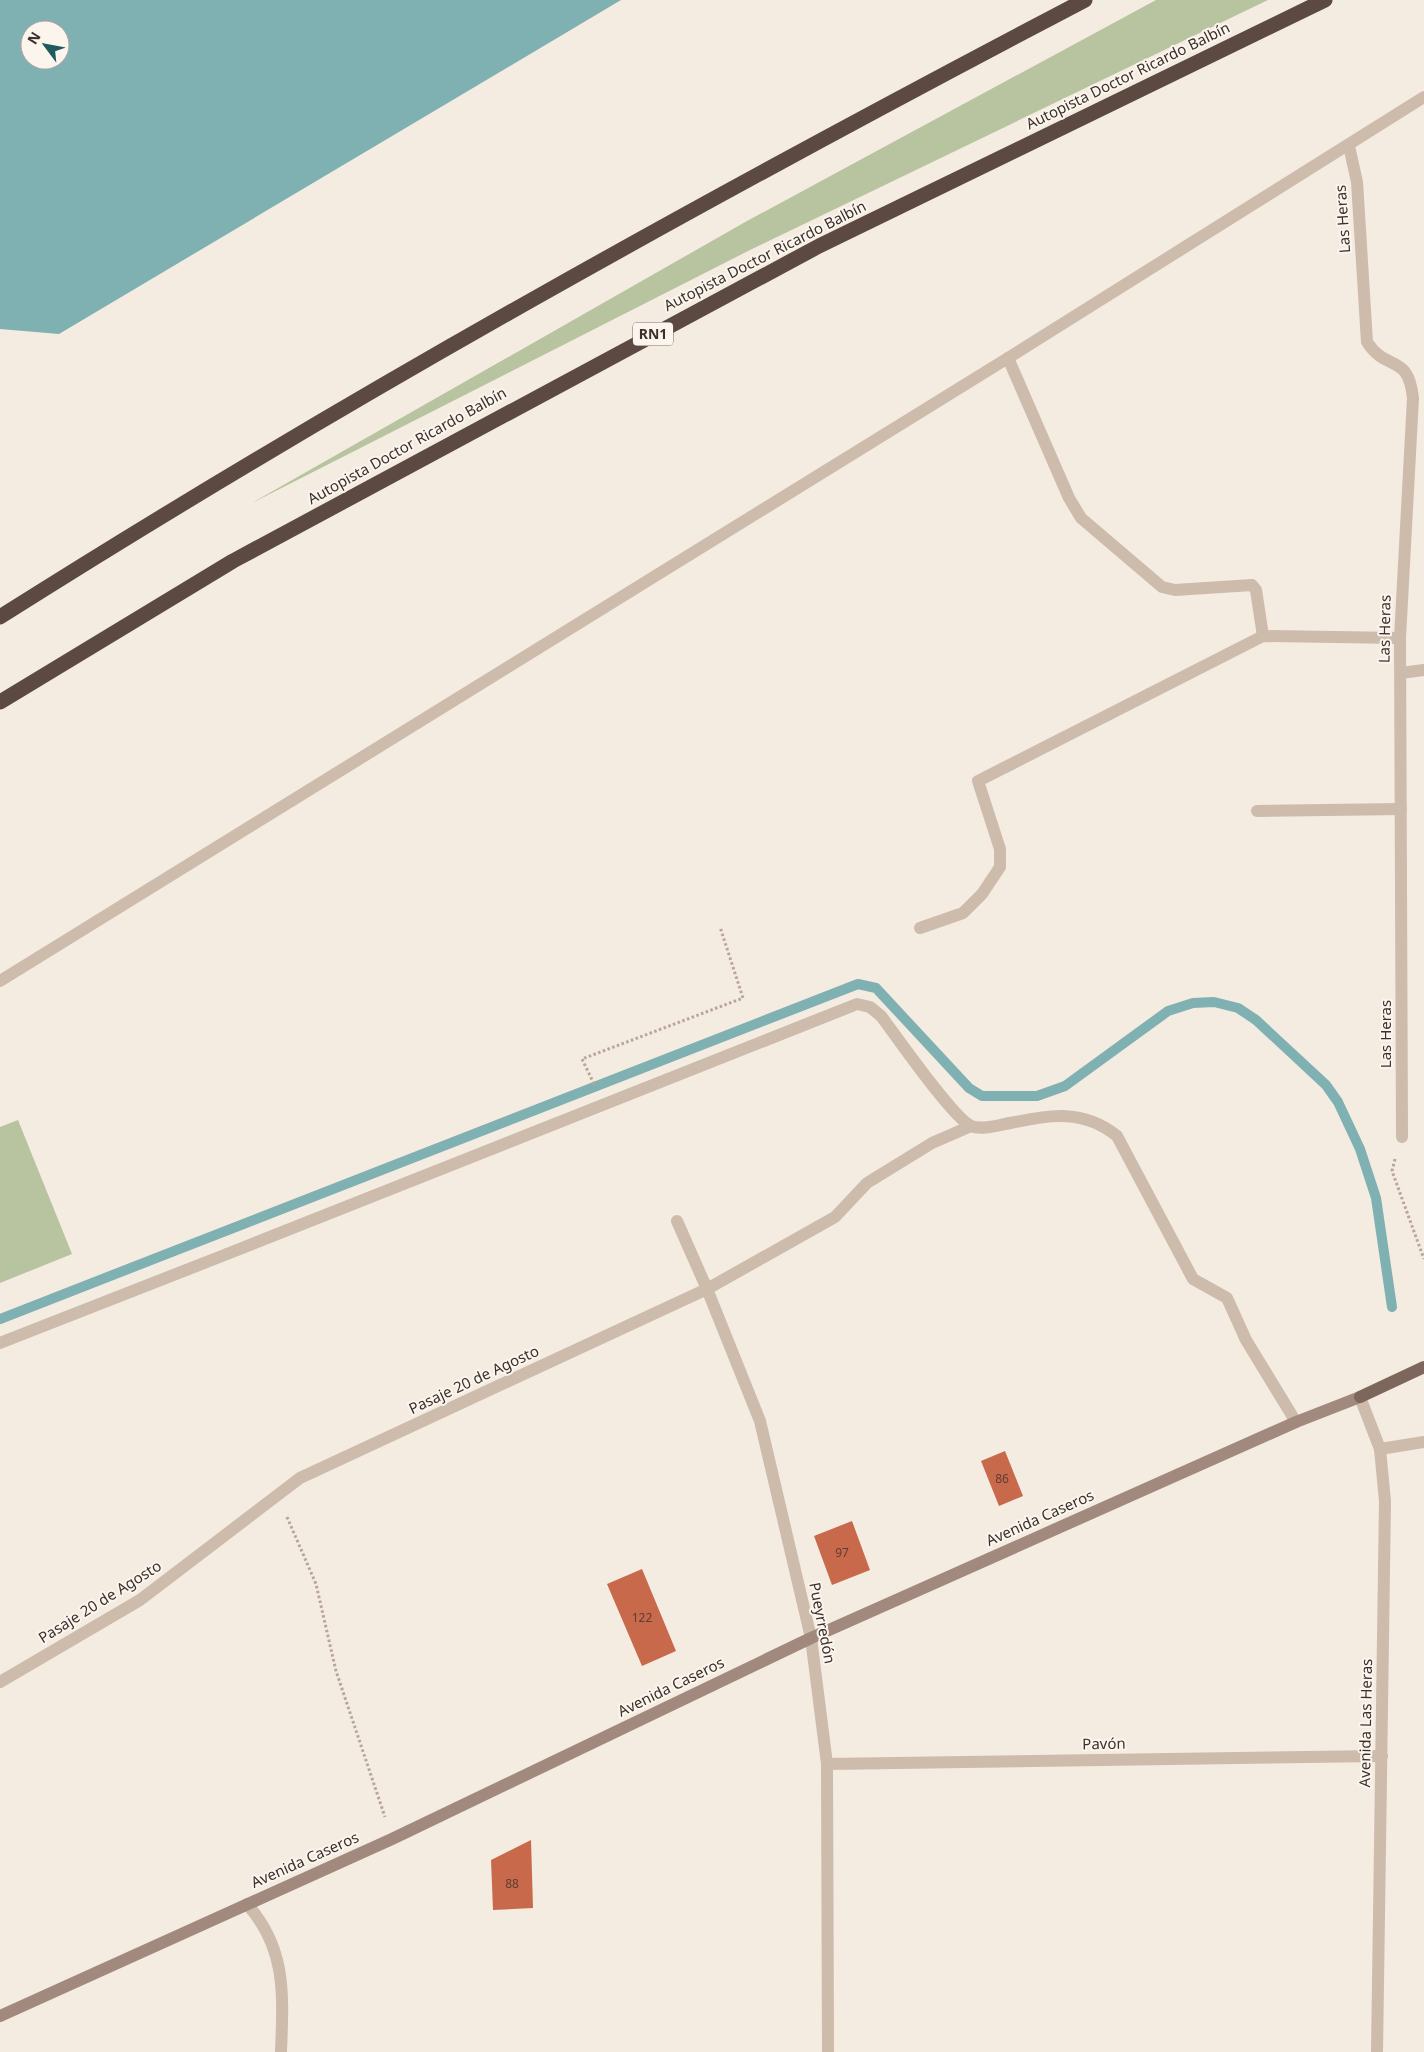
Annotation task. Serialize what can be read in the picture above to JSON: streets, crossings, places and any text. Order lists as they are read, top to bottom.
{
  "streets": {
    "highway": ["Autopista Doctor Ricardo Balbín", "RN1"],
    "main road": ["Avenida Caseros"],
    "street": [
      "Las Heras",
      "Pasaje 20 de Agosto",
      "Pueyrredón",
      "Avenida Las Heras",
      "Pavón"
    ]
  },
  "crossings": [
    ["Pasaje 20 de Agosto", "Pueyrredón"],
    ["Avenida Caseros", "Pueyrredón"],
    ["Avenida Caseros", "Avenida Las Heras"],
    ["Pueyrredón", "Pavón"],
    ["Avenida Las Heras", "Pavón"]
  ],
  "house_numbers": [
    "86",
    "97",
    "122",
    "88"
  ],
  "north": "top left"
}
